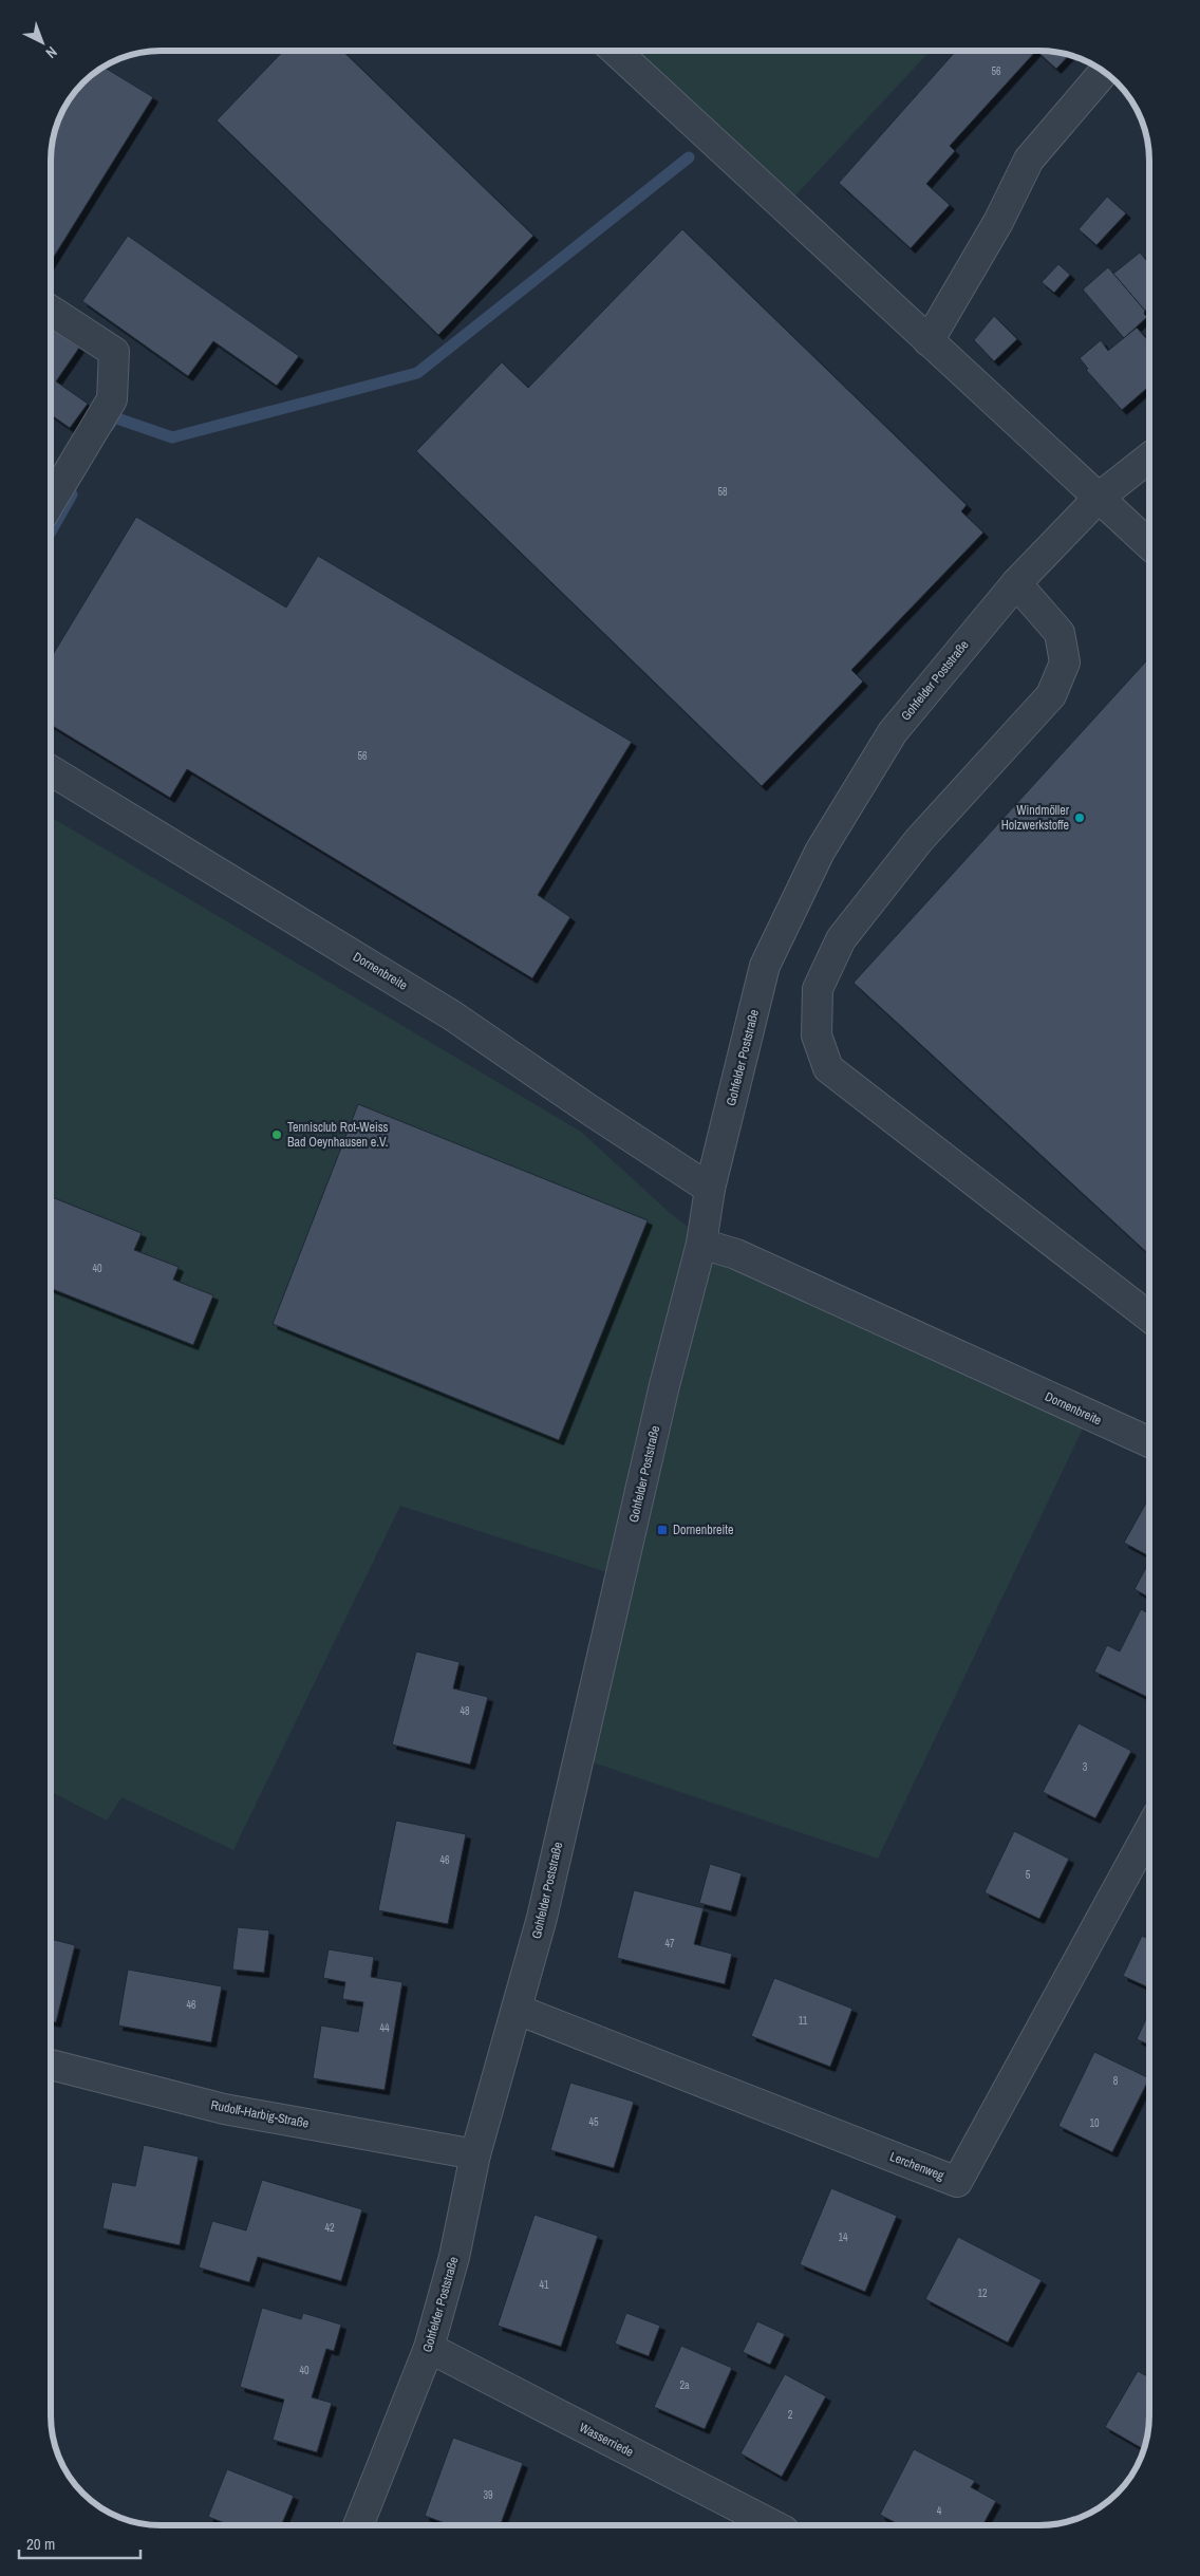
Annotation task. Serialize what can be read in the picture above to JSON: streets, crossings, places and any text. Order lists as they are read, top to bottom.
{
  "streets": {
    "street": [
      "Gohfelder Poststraße",
      "Dornenbreite",
      "Rudolf-Harbig-Straße",
      "Lerchenweg",
      "Wasserriede"
    ]
  },
  "crossings": [
    ["Gohfelder Poststraße", "Dornenbreite"],
    ["Gohfelder Poststraße", "Rudolf-Harbig-Straße"],
    ["Gohfelder Poststraße", "Lerchenweg"],
    ["Gohfelder Poststraße", "Wasserriede"]
  ],
  "places": {
    "other": ["Windmöller Holzwerkstoffe", "Tennisclub Rot-Weiss Bad Oeynhausen e.V."],
    "transit": ["Dornenbreite"]
  },
  "house_numbers": [
    "56",
    "58",
    "56",
    "40",
    "48",
    "3",
    "46",
    "5",
    "47",
    "46",
    "11",
    "44",
    "8",
    "45",
    "10",
    "42",
    "14",
    "41",
    "12",
    "40",
    "2a",
    "2",
    "39",
    "4"
  ],
  "scale_bar": "20 m",
  "north": "bottom right"
}
